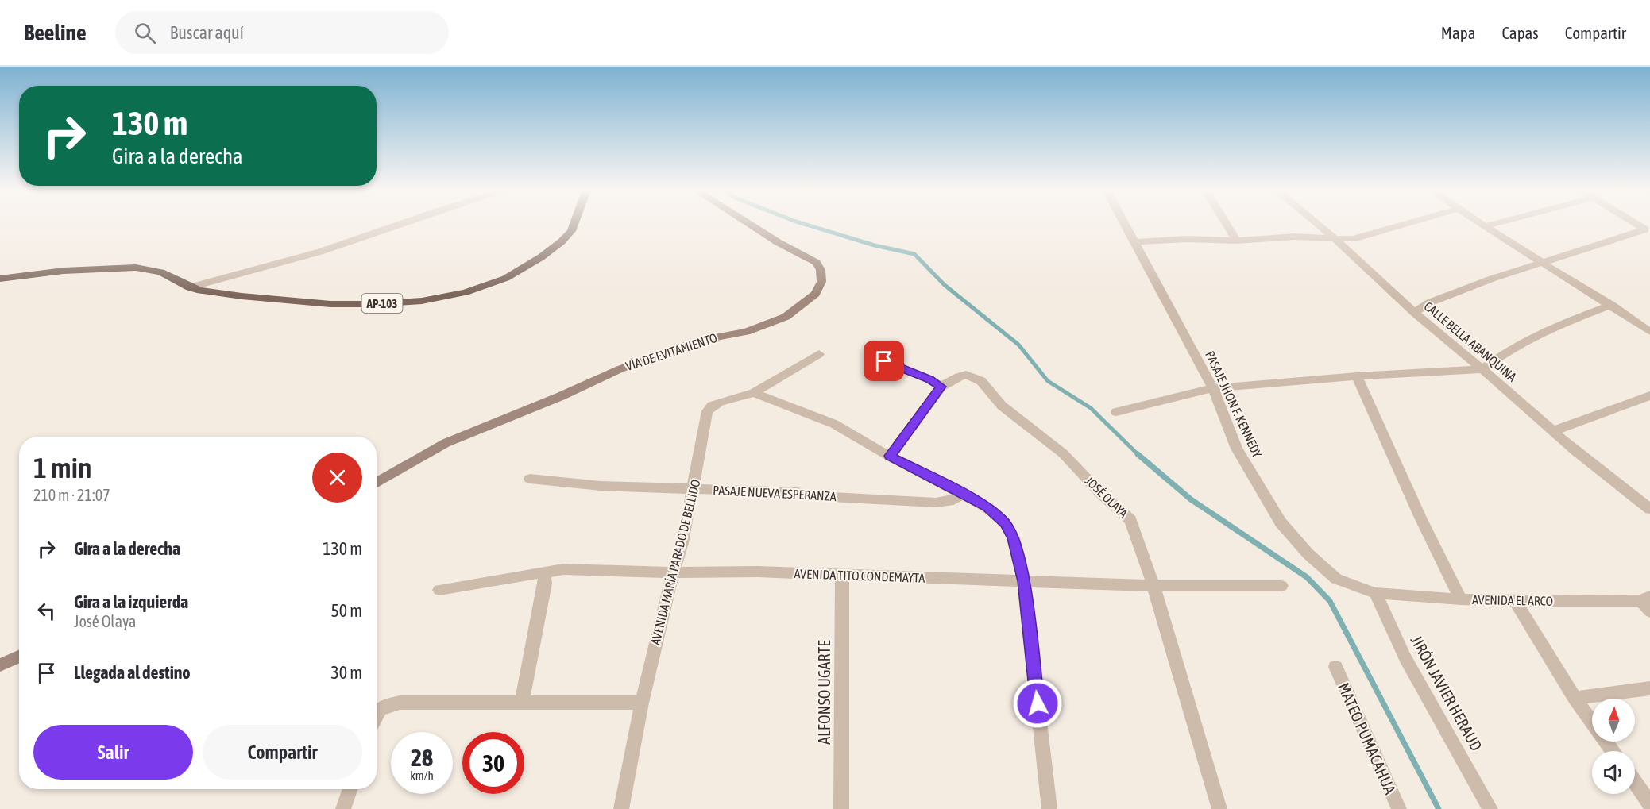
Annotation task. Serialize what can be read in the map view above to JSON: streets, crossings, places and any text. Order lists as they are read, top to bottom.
{
  "streets": {
    "main road": ["AP-103", "VÍA DE EVITAMIENTO"],
    "street": [
      "CALLE BELLA ABANQUINA",
      "PASAJE JHON F. KENNEDY",
      "PASAJE NUEVA ESPERANZA",
      "JOSÉ OLAYA",
      "AVENIDA MARÍA PARADO DE BELLIDO",
      "AVENIDA TITO CONDEMAYTA",
      "AVENIDA EL ARCO",
      "ALFONSO UGARTE",
      "JIRÓN JAVIER HERAUD",
      "MATEO PUMACAHUA"
    ]
  },
  "crossings": [
    ["PASAJE JHON F. KENNEDY", "AVENIDA EL ARCO"],
    ["PASAJE JHON F. KENNEDY", "JIRÓN JAVIER HERAUD"],
    ["PASAJE NUEVA ESPERANZA", "AVENIDA MARÍA PARADO DE BELLIDO"],
    ["JOSÉ OLAYA", "AVENIDA TITO CONDEMAYTA"],
    ["AVENIDA MARÍA PARADO DE BELLIDO", "AVENIDA TITO CONDEMAYTA"],
    ["AVENIDA TITO CONDEMAYTA", "ALFONSO UGARTE"],
    ["AVENIDA EL ARCO", "JIRÓN JAVIER HERAUD"]
  ],
  "north": "top",
  "page": {
    "header": "Beeline",
    "search": "Buscar aquí",
    "nav": ["Mapa", "Capas", "Compartir"],
    "turn": ["130 m", "Gira a la derecha"],
    "heading": ["1 min", "210 m · 21:07"],
    "list": [
      {
        "name": "Gira a la derecha",
        "value": "130 m"
      },
      {
        "name": "Gira a la izquierda",
        "note": "José Olaya",
        "value": "50 m"
      },
      {
        "name": "Llegada al destino",
        "value": "30 m"
      }
    ],
    "buttons": ["Salir", "Compartir"],
    "speed": "28 km/h",
    "limit": "30"
  }
}
